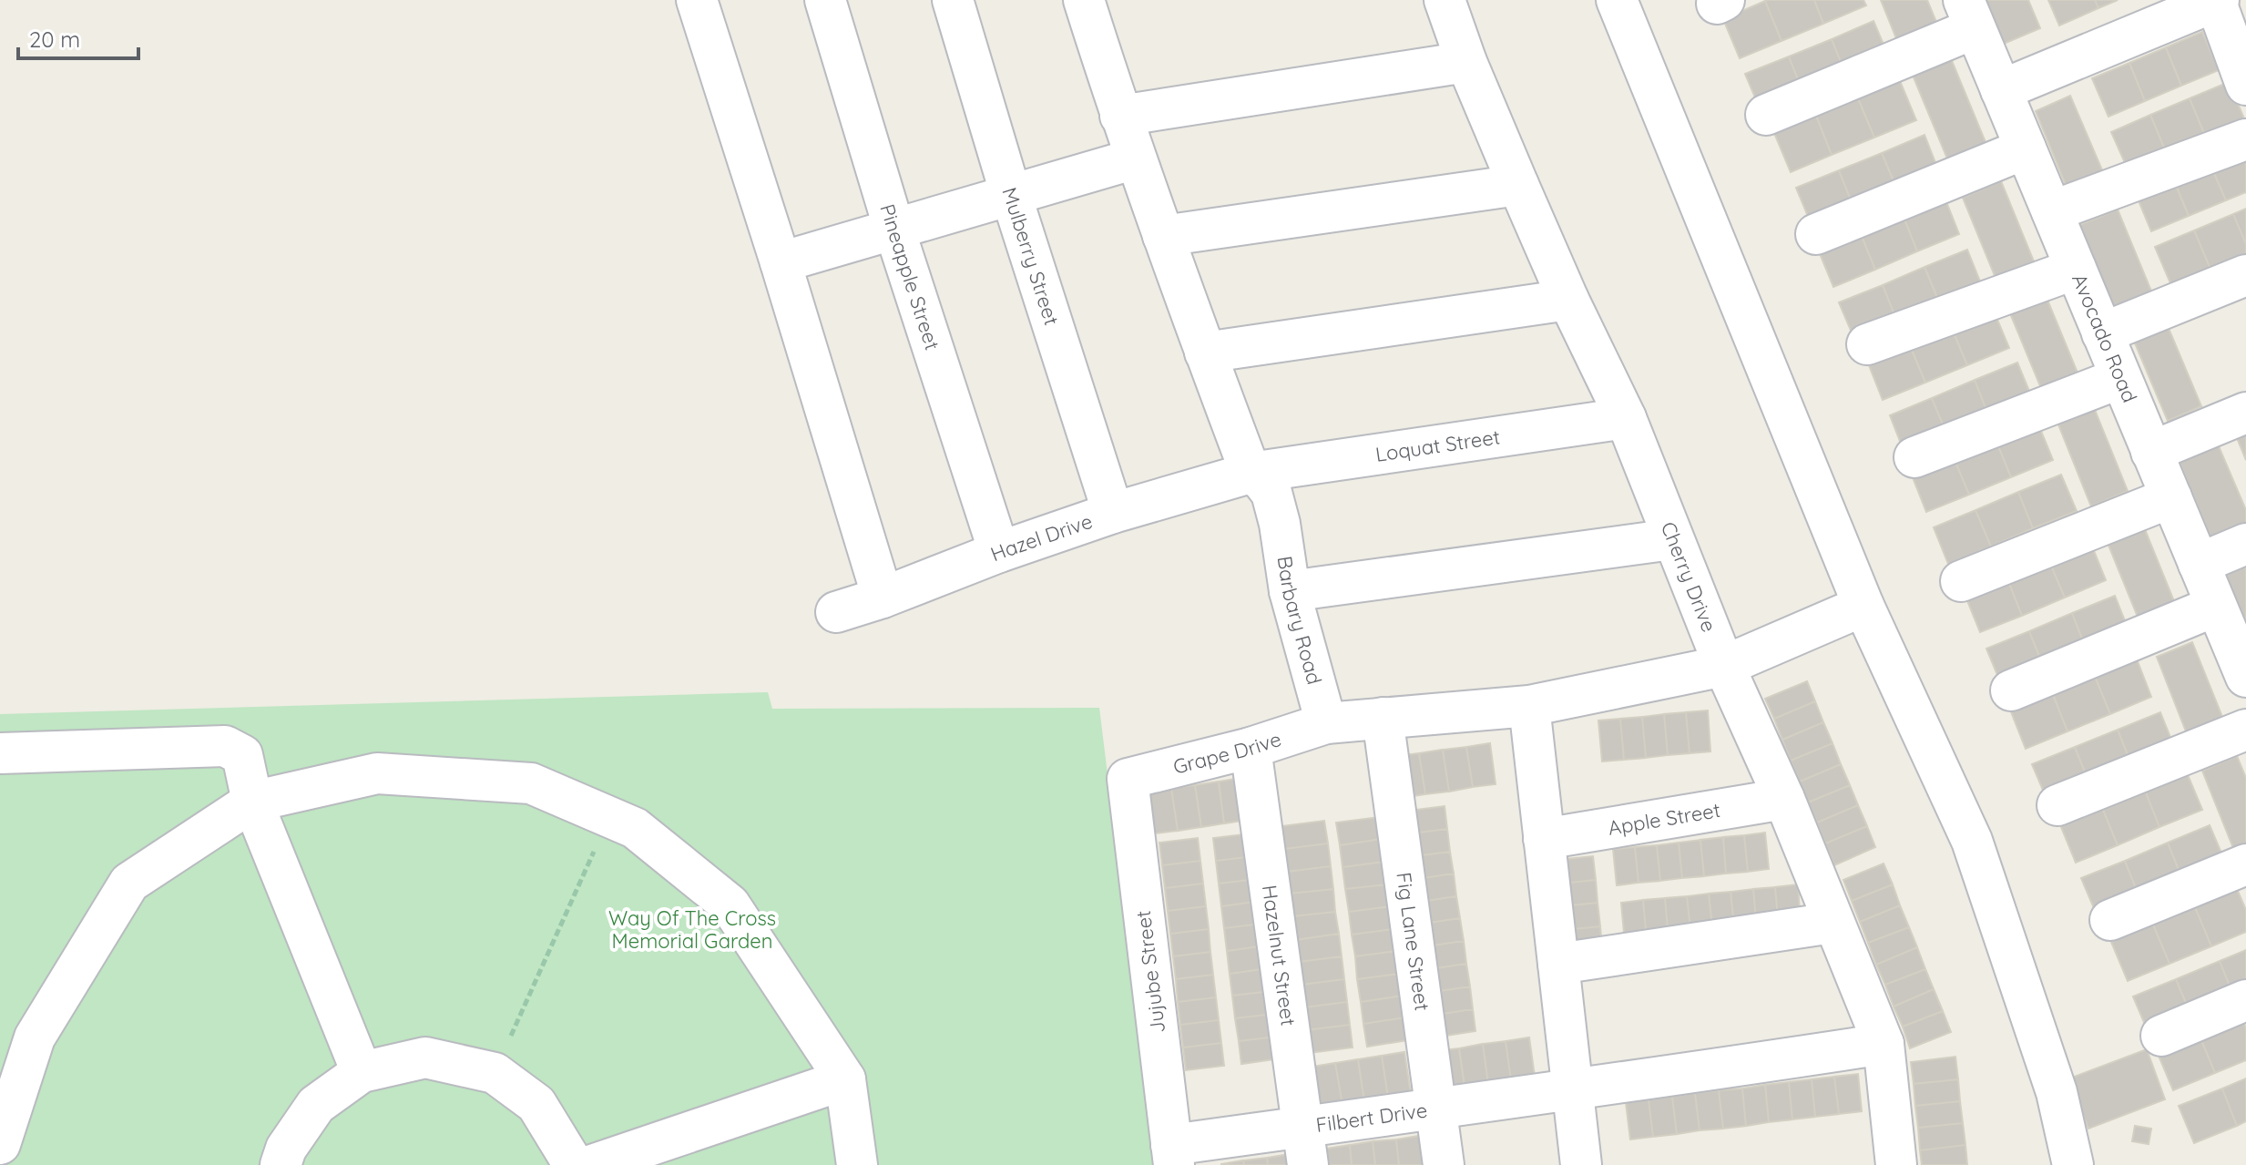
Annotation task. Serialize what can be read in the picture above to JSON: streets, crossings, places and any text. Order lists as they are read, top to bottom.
{
  "streets": {
    "street": [
      "Mulberry Street",
      "Pineapple Street",
      "Avocado Road",
      "Loquat Street",
      "Hazel Drive",
      "Cherry Drive",
      "Barbary Road",
      "Grape Drive",
      "Apple Street",
      "Fig Lane Street",
      "Hazelnut Street",
      "Jujube Street",
      "Filbert Drive"
    ]
  },
  "crossings": [
    ["Mulberry Street", "Hazel Drive"],
    ["Pineapple Street", "Hazel Drive"],
    ["Loquat Street", "Hazel Drive"],
    ["Loquat Street", "Cherry Drive"],
    ["Loquat Street", "Barbary Road"],
    ["Hazel Drive", "Barbary Road"],
    ["Cherry Drive", "Apple Street"],
    ["Cherry Drive", "Filbert Drive"],
    ["Barbary Road", "Grape Drive"],
    ["Grape Drive", "Hazelnut Street"],
    ["Grape Drive", "Jujube Street"],
    ["Fig Lane Street", "Filbert Drive"],
    ["Hazelnut Street", "Filbert Drive"],
    ["Jujube Street", "Filbert Drive"]
  ],
  "parks": ["Way Of The Cross Memorial Garden"],
  "scale_bar": "20 m"
}
